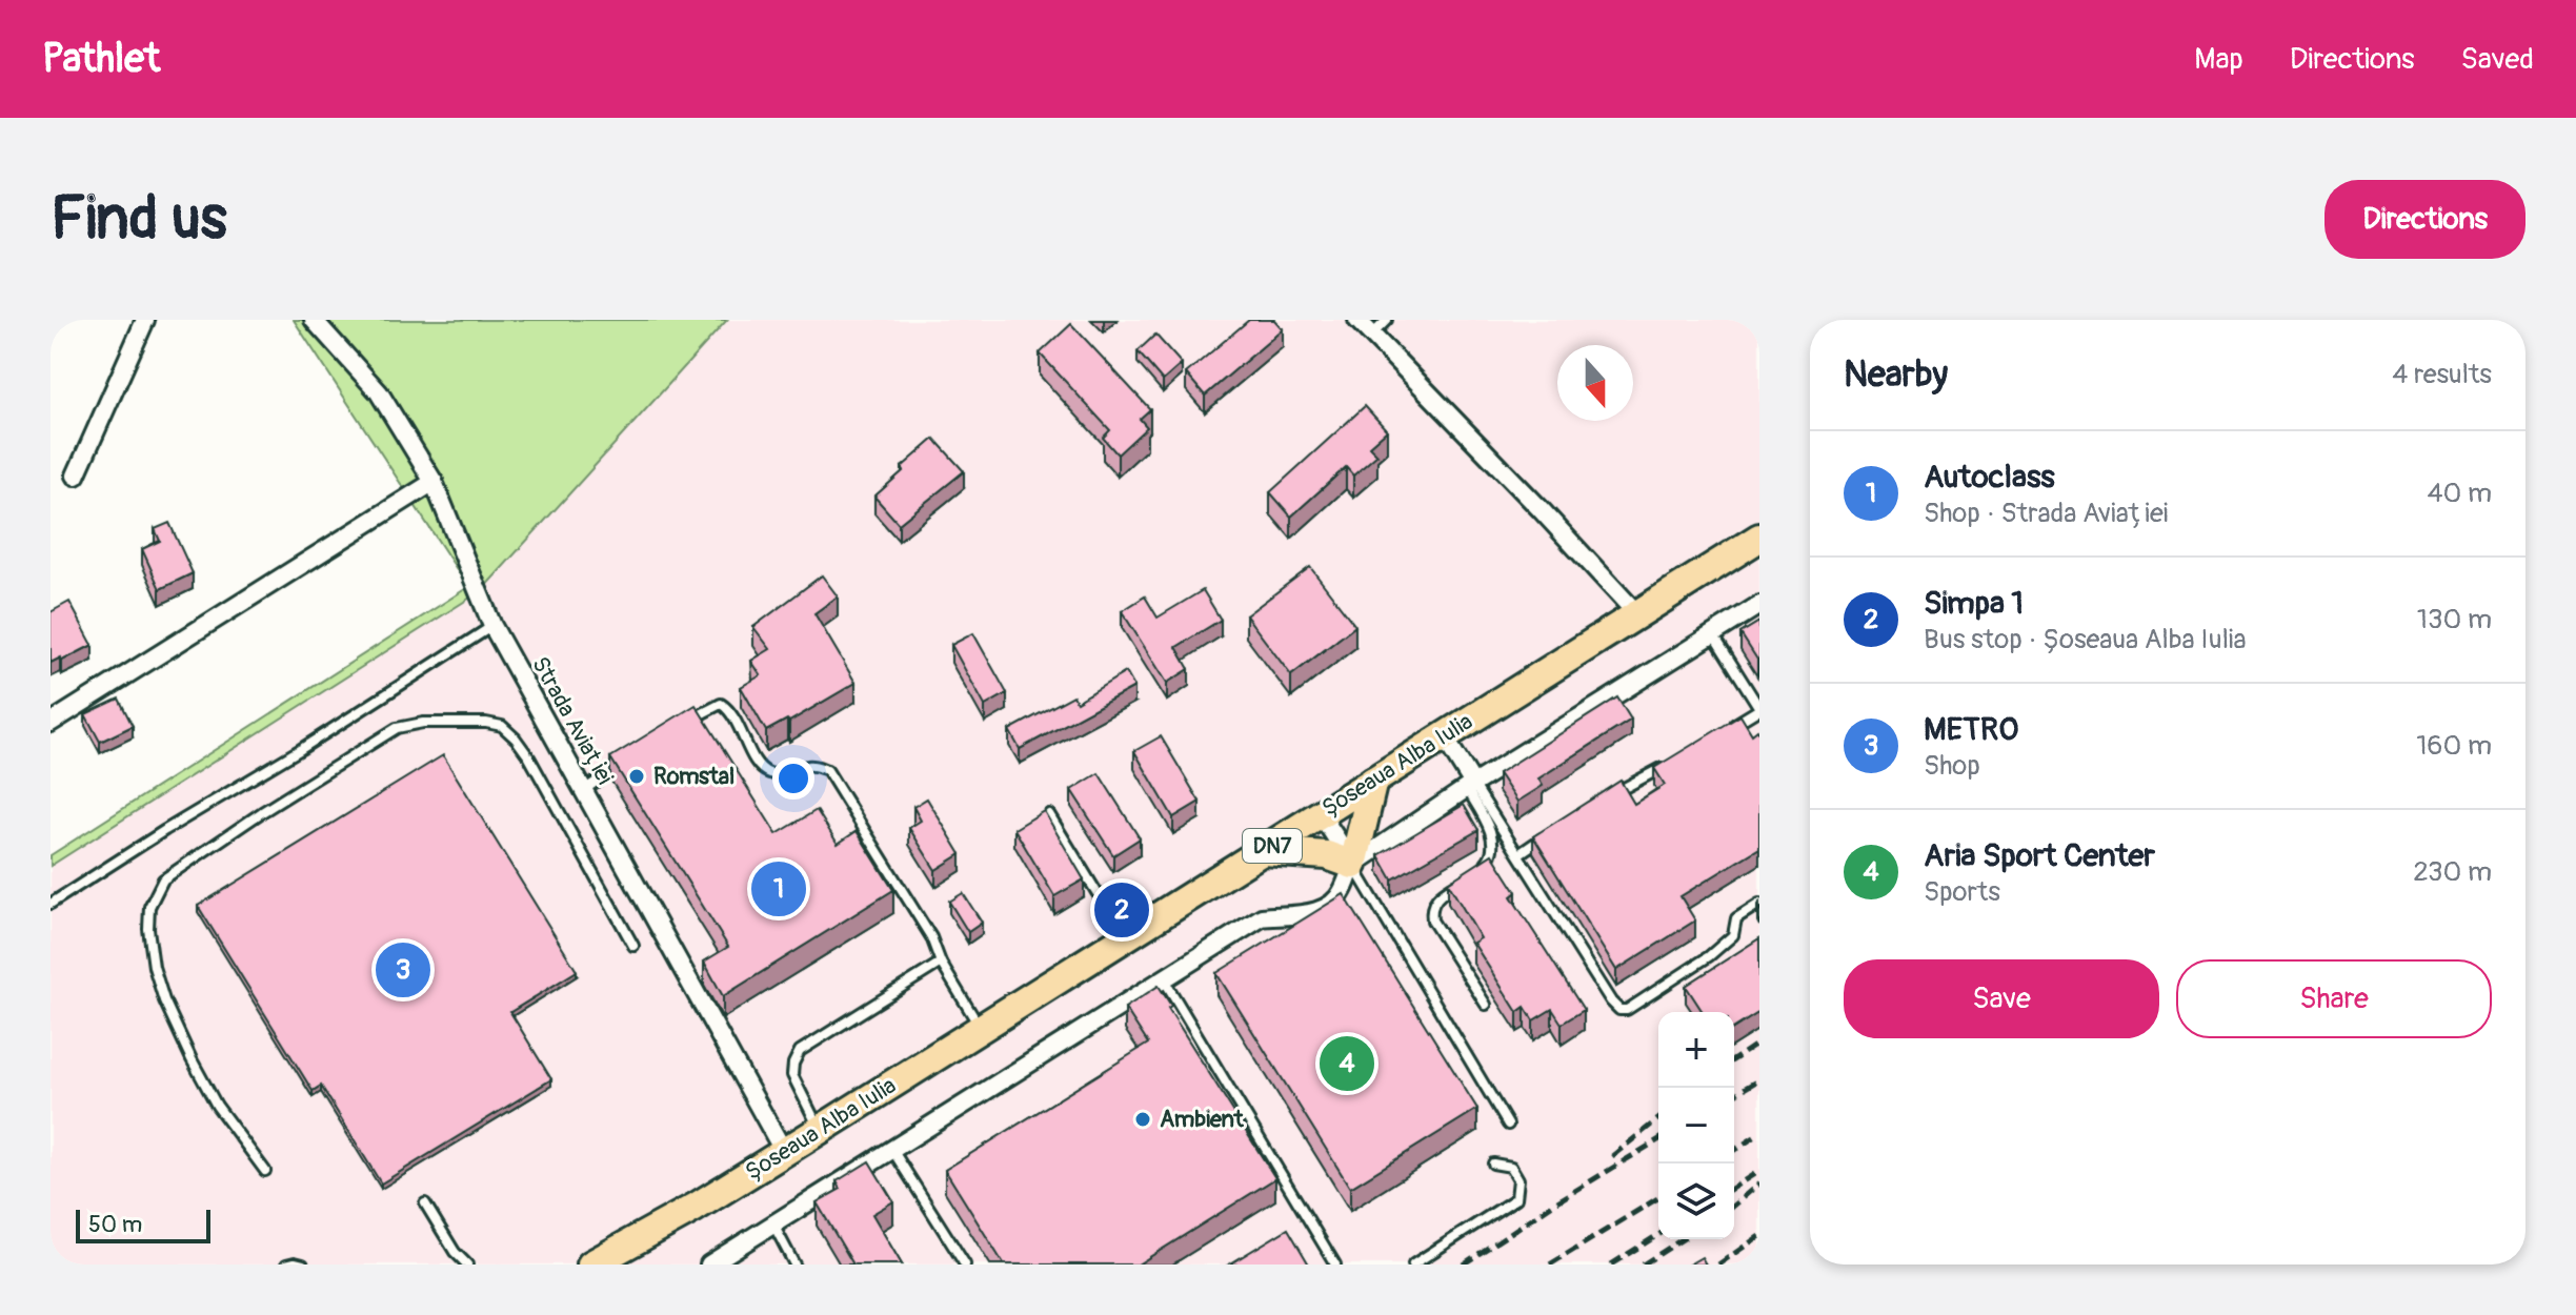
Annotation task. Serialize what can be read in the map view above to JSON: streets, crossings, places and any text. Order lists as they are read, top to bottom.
{
  "streets": {
    "main road": ["Șoseaua Alba Iulia", "DN7"],
    "street": ["Strada Aviației"]
  },
  "crossings": [
    ["Strada Aviației", "Șoseaua Alba Iulia"]
  ],
  "places": ["Romstal", "Ambient"],
  "scale_bar": "50 m",
  "north": "bottom",
  "page": {
    "header": "Pathlet",
    "nav": ["Map", "Directions", "Saved"],
    "buttons": [
      "Directions",
      ["Save", "Share"]
    ],
    "title": "Find us",
    "heading": ["Nearby", "4 results"],
    "list": [
      {
        "mark": "1",
        "name": "Autoclass",
        "note": "Shop · Strada Aviației",
        "value": "40 m"
      },
      {
        "mark": "2",
        "name": "Simpa 1",
        "note": "Bus stop · Șoseaua Alba Iulia",
        "value": "130 m"
      },
      {
        "mark": "3",
        "name": "METRO",
        "note": "Shop",
        "value": "160 m"
      },
      {
        "mark": "4",
        "name": "Aria Sport Center",
        "note": "Sports",
        "value": "230 m"
      }
    ],
    "pins": [
      "1",
      "2",
      "3",
      "4"
    ],
    "map_buttons": ["+", "−"],
    "scale": "50 m"
  }
}
